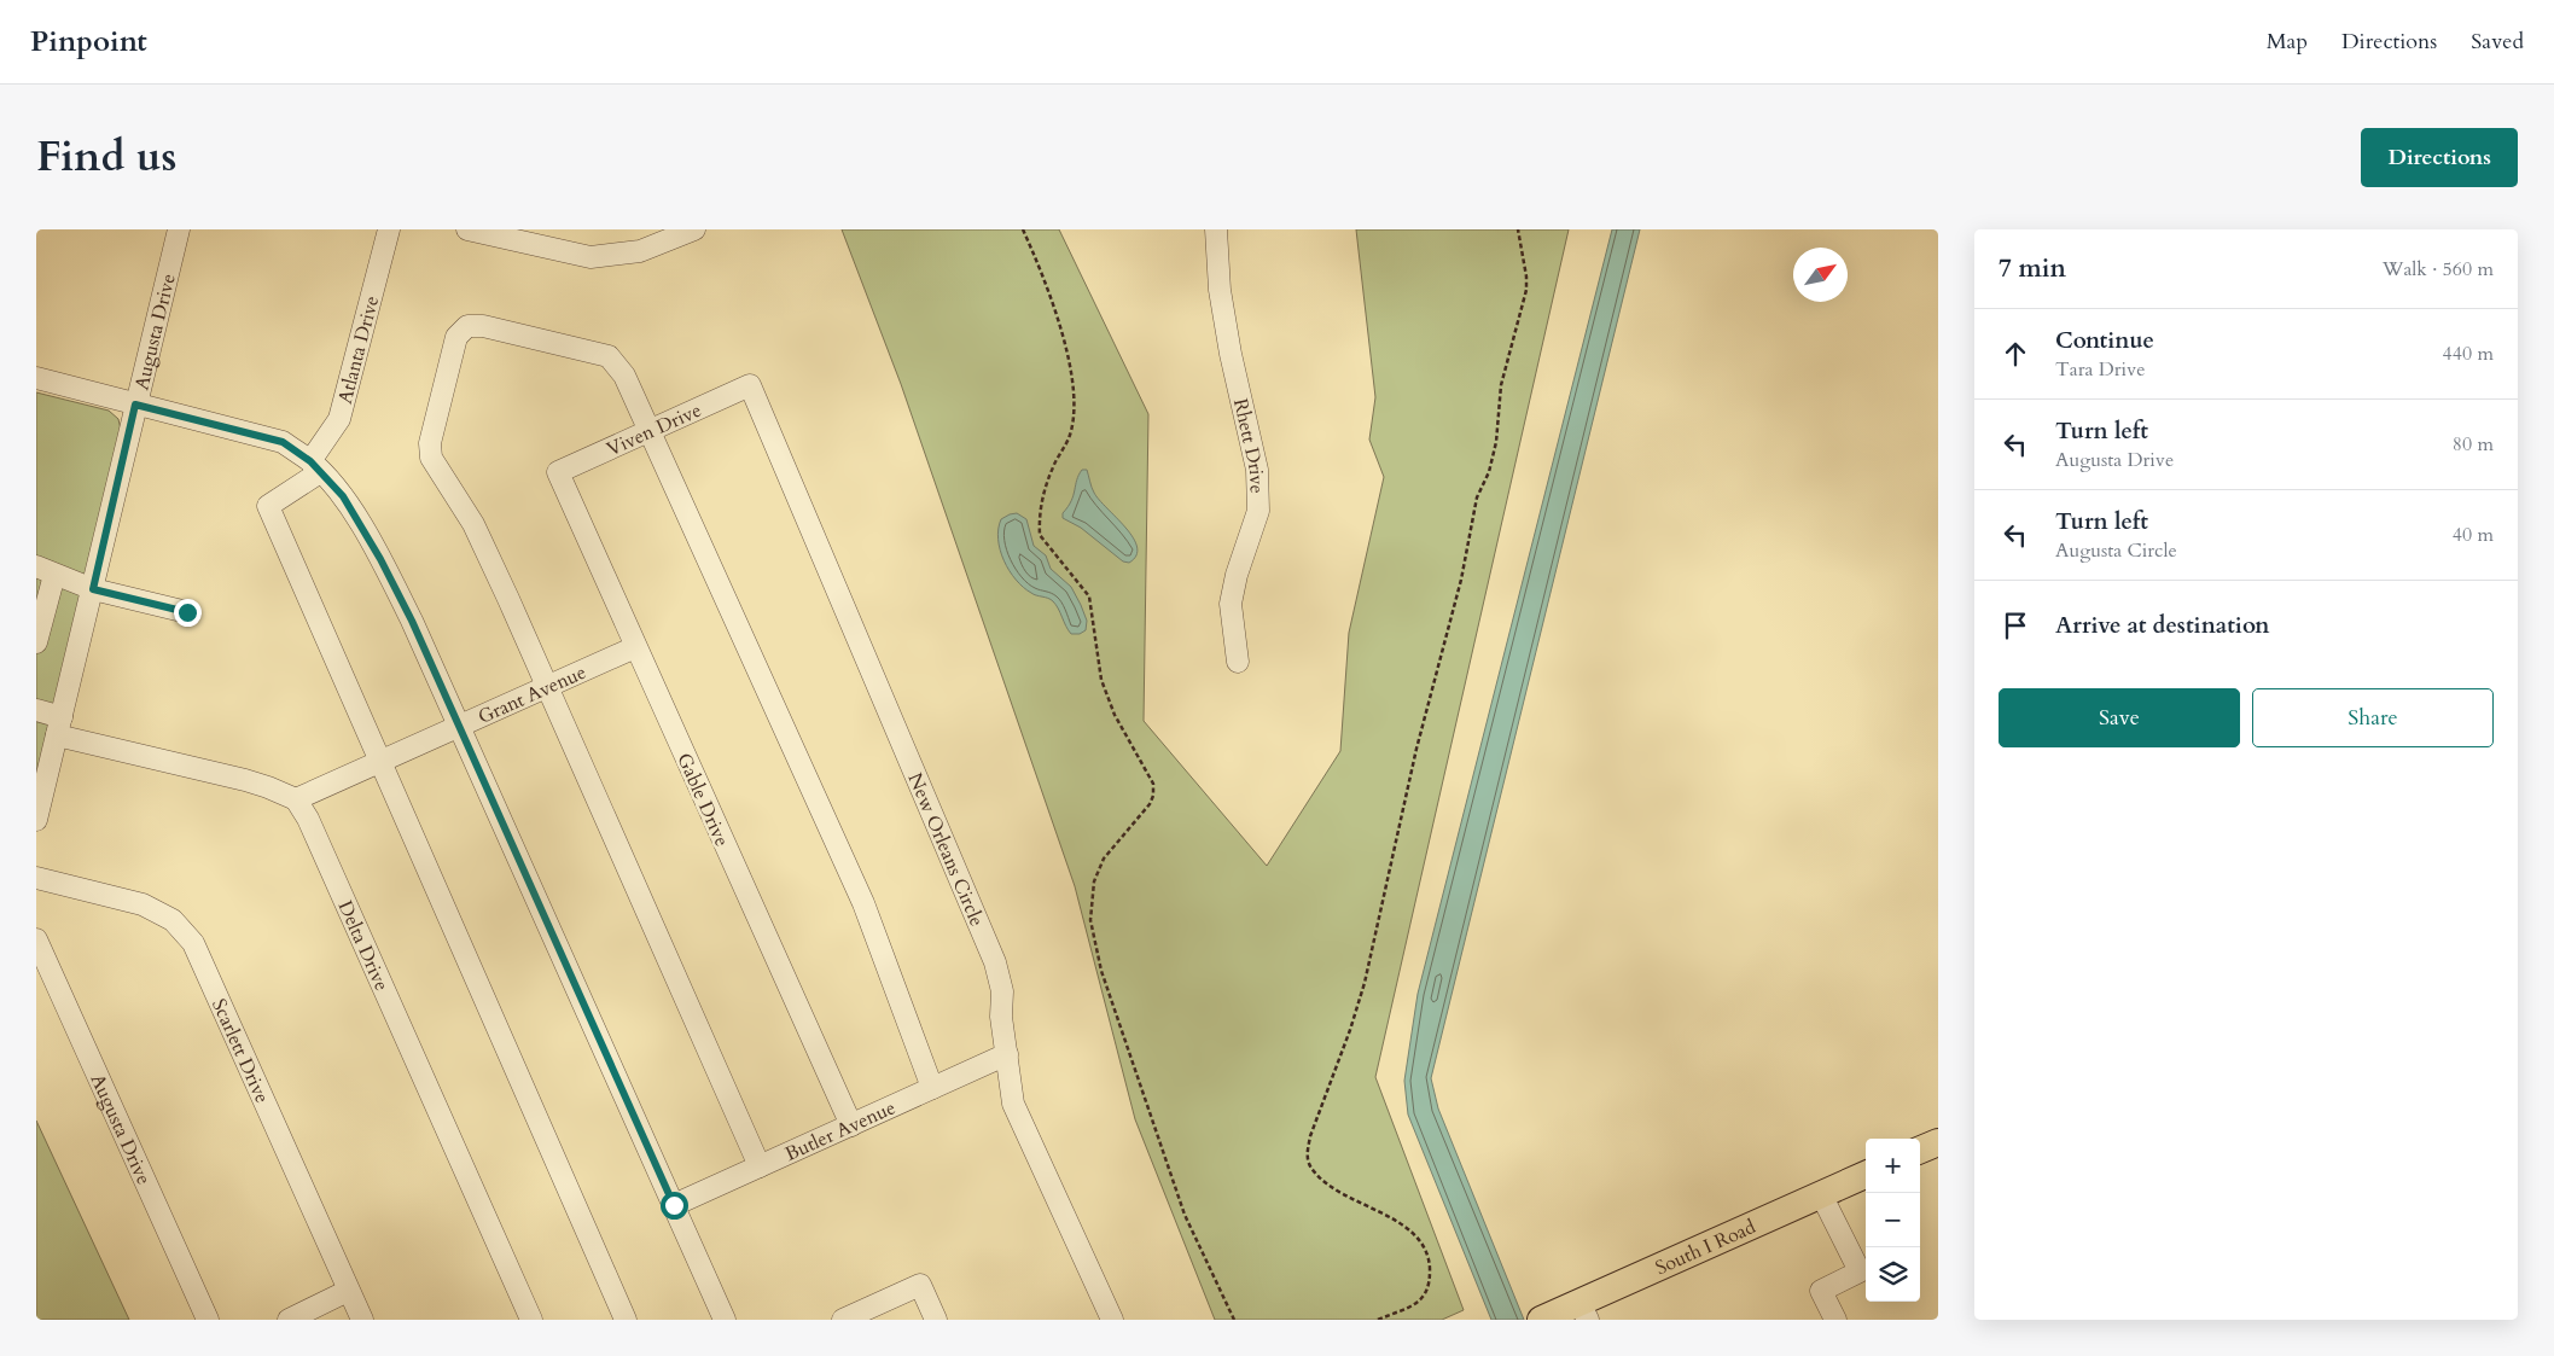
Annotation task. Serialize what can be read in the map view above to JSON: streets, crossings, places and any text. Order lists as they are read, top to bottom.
{
  "streets": {
    "main road": ["South I Road"],
    "street": [
      "Augusta Drive",
      "Atlanta Drive",
      "Viven Drive",
      "Rhett Drive",
      "Grant Avenue",
      "Gable Drive",
      "New Orleans Circle",
      "Delta Drive",
      "Scarlett Drive",
      "Butler Avenue"
    ]
  },
  "crossings": [
    ["Viven Drive", "Gable Drive"],
    ["Viven Drive", "New Orleans Circle"],
    ["Grant Avenue", "Gable Drive"],
    ["Grant Avenue", "Delta Drive"],
    ["Gable Drive", "Butler Avenue"],
    ["New Orleans Circle", "Butler Avenue"]
  ],
  "north": "top right",
  "page": {
    "header": "Pinpoint",
    "nav": ["Map", "Directions", "Saved"],
    "title": "Find us",
    "buttons": [
      "Directions",
      ["Save", "Share"]
    ],
    "heading": ["7 min", "Walk · 560 m"],
    "list": [
      ["Continue", "Tara Drive", "440 m"],
      ["Turn left", "Augusta Drive", "80 m"],
      ["Turn left", "Augusta Circle", "40 m"],
      "Arrive at destination"
    ],
    "map_buttons": ["+", "−"]
  }
}
